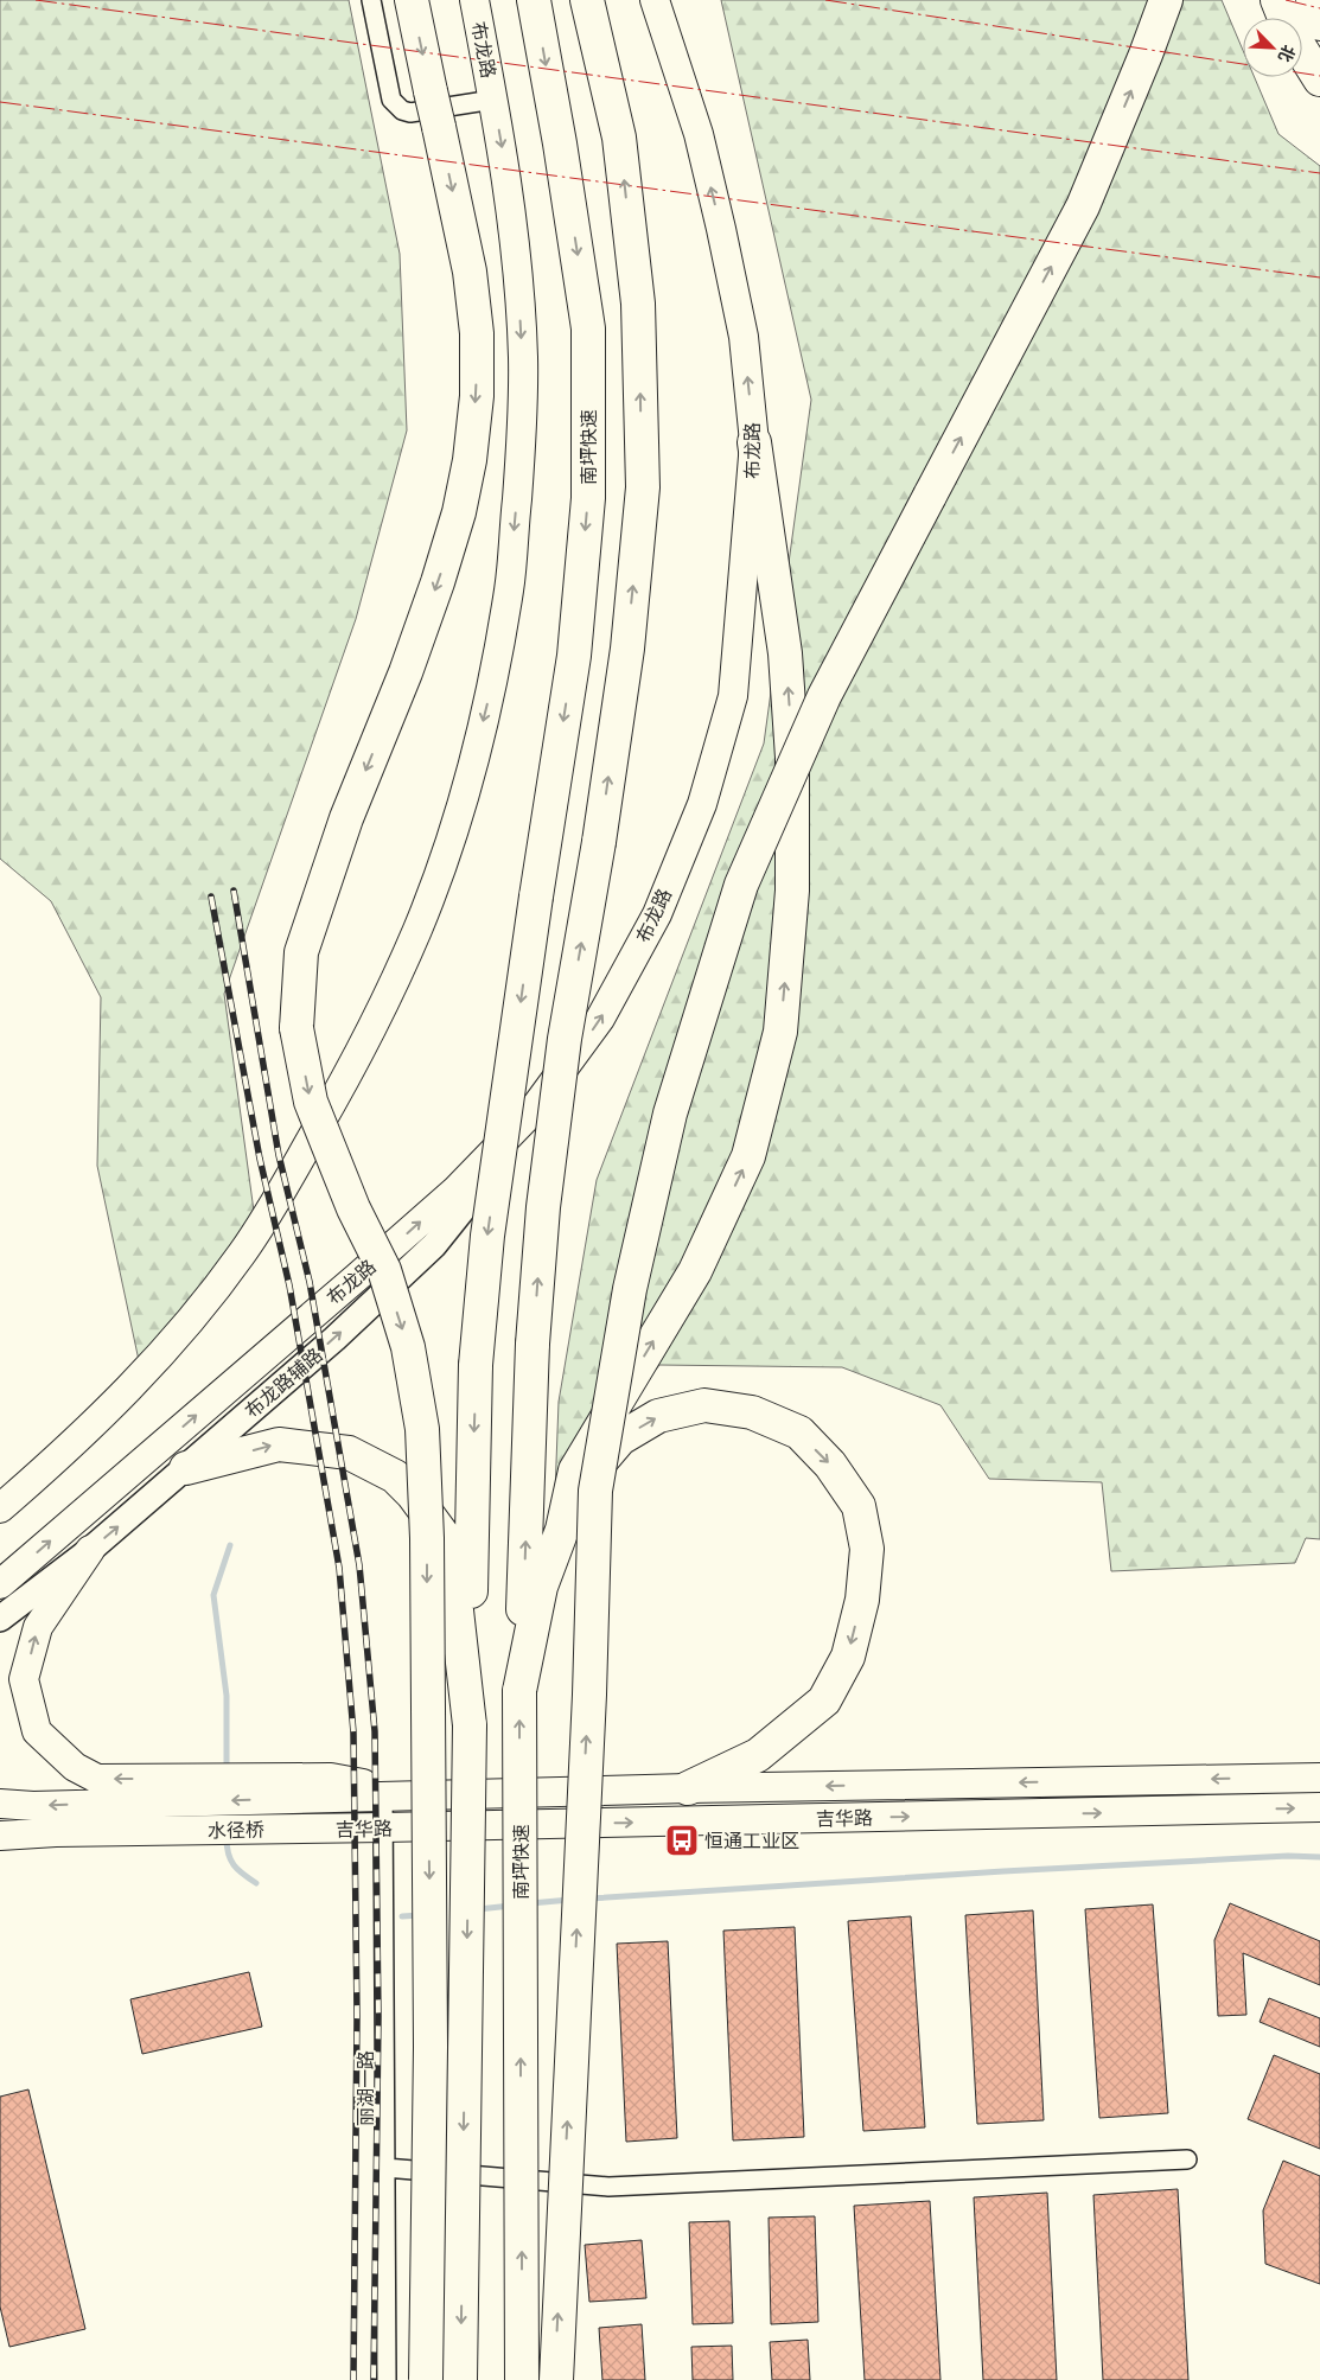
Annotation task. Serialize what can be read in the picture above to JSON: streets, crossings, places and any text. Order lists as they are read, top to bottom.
{
  "streets": {
    "highway": ["南坪快速"],
    "main road": [
      "布龙路",
      "布龙路辅路",
      "吉华路",
      "水径桥"
    ],
    "street": ["丽湖一路"]
  },
  "crossings": [
    ["布龙路", "布龙路辅路"],
    ["吉华路", "水径桥"],
    ["吉华路", "丽湖一路"]
  ],
  "one_way": ["布龙路辅路"],
  "places": {
    "bus stop": ["恒通工业区"]
  },
  "north": "bottom right"
}
